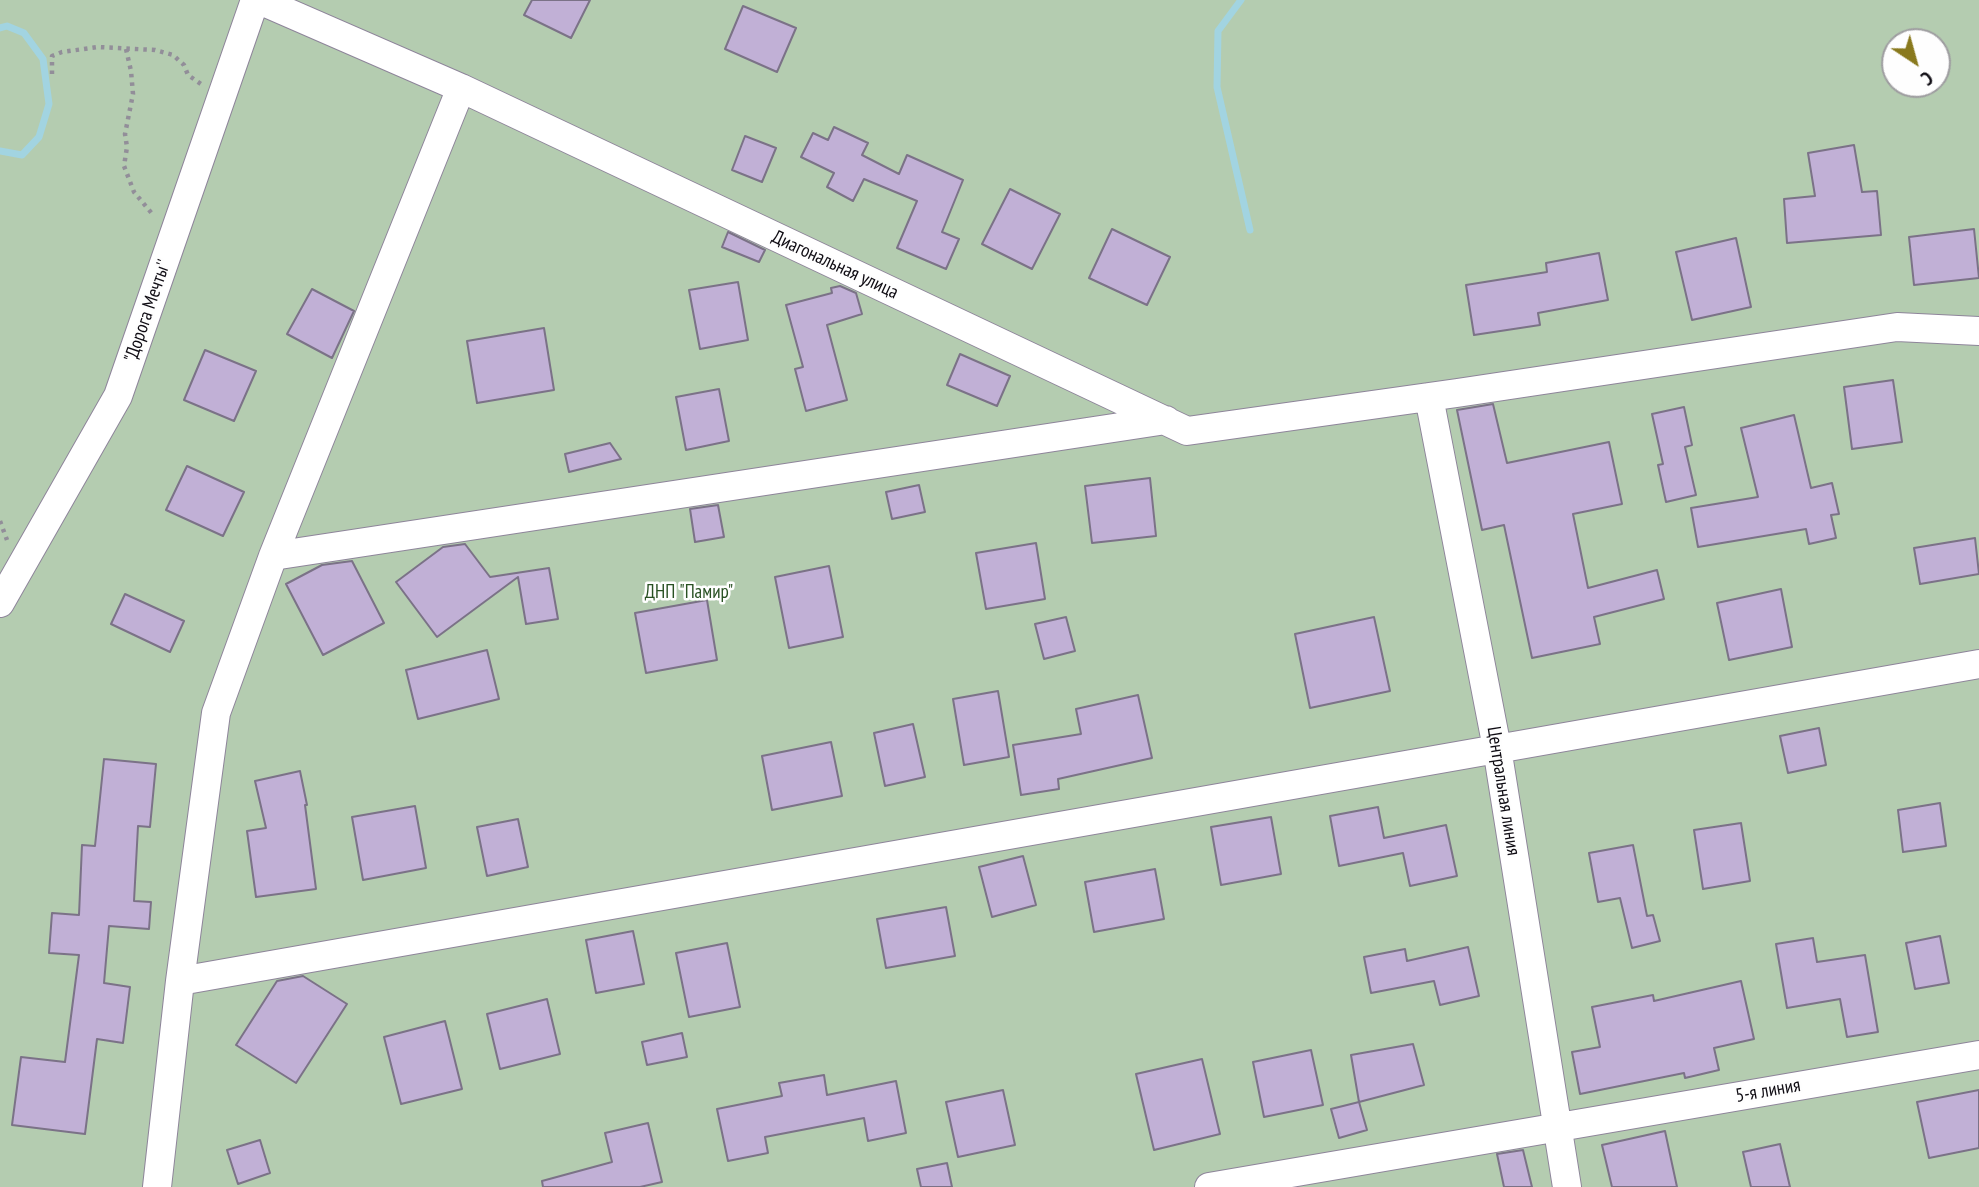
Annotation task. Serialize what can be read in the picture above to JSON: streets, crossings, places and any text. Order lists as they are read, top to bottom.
{
  "streets": {
    "street": [
      "Диагональная улица",
      "\"Дорога Мечты''",
      "Центральная линия",
      "5-я линия"
    ]
  },
  "crossings": [
    ["Диагональная улица", "\"Дорога Мечты''"],
    ["Диагональная улица", "Центральная линия"],
    ["Центральная линия", "5-я линия"]
  ],
  "parks": ["ДНП \"Памир\""],
  "north": "bottom right"
}
